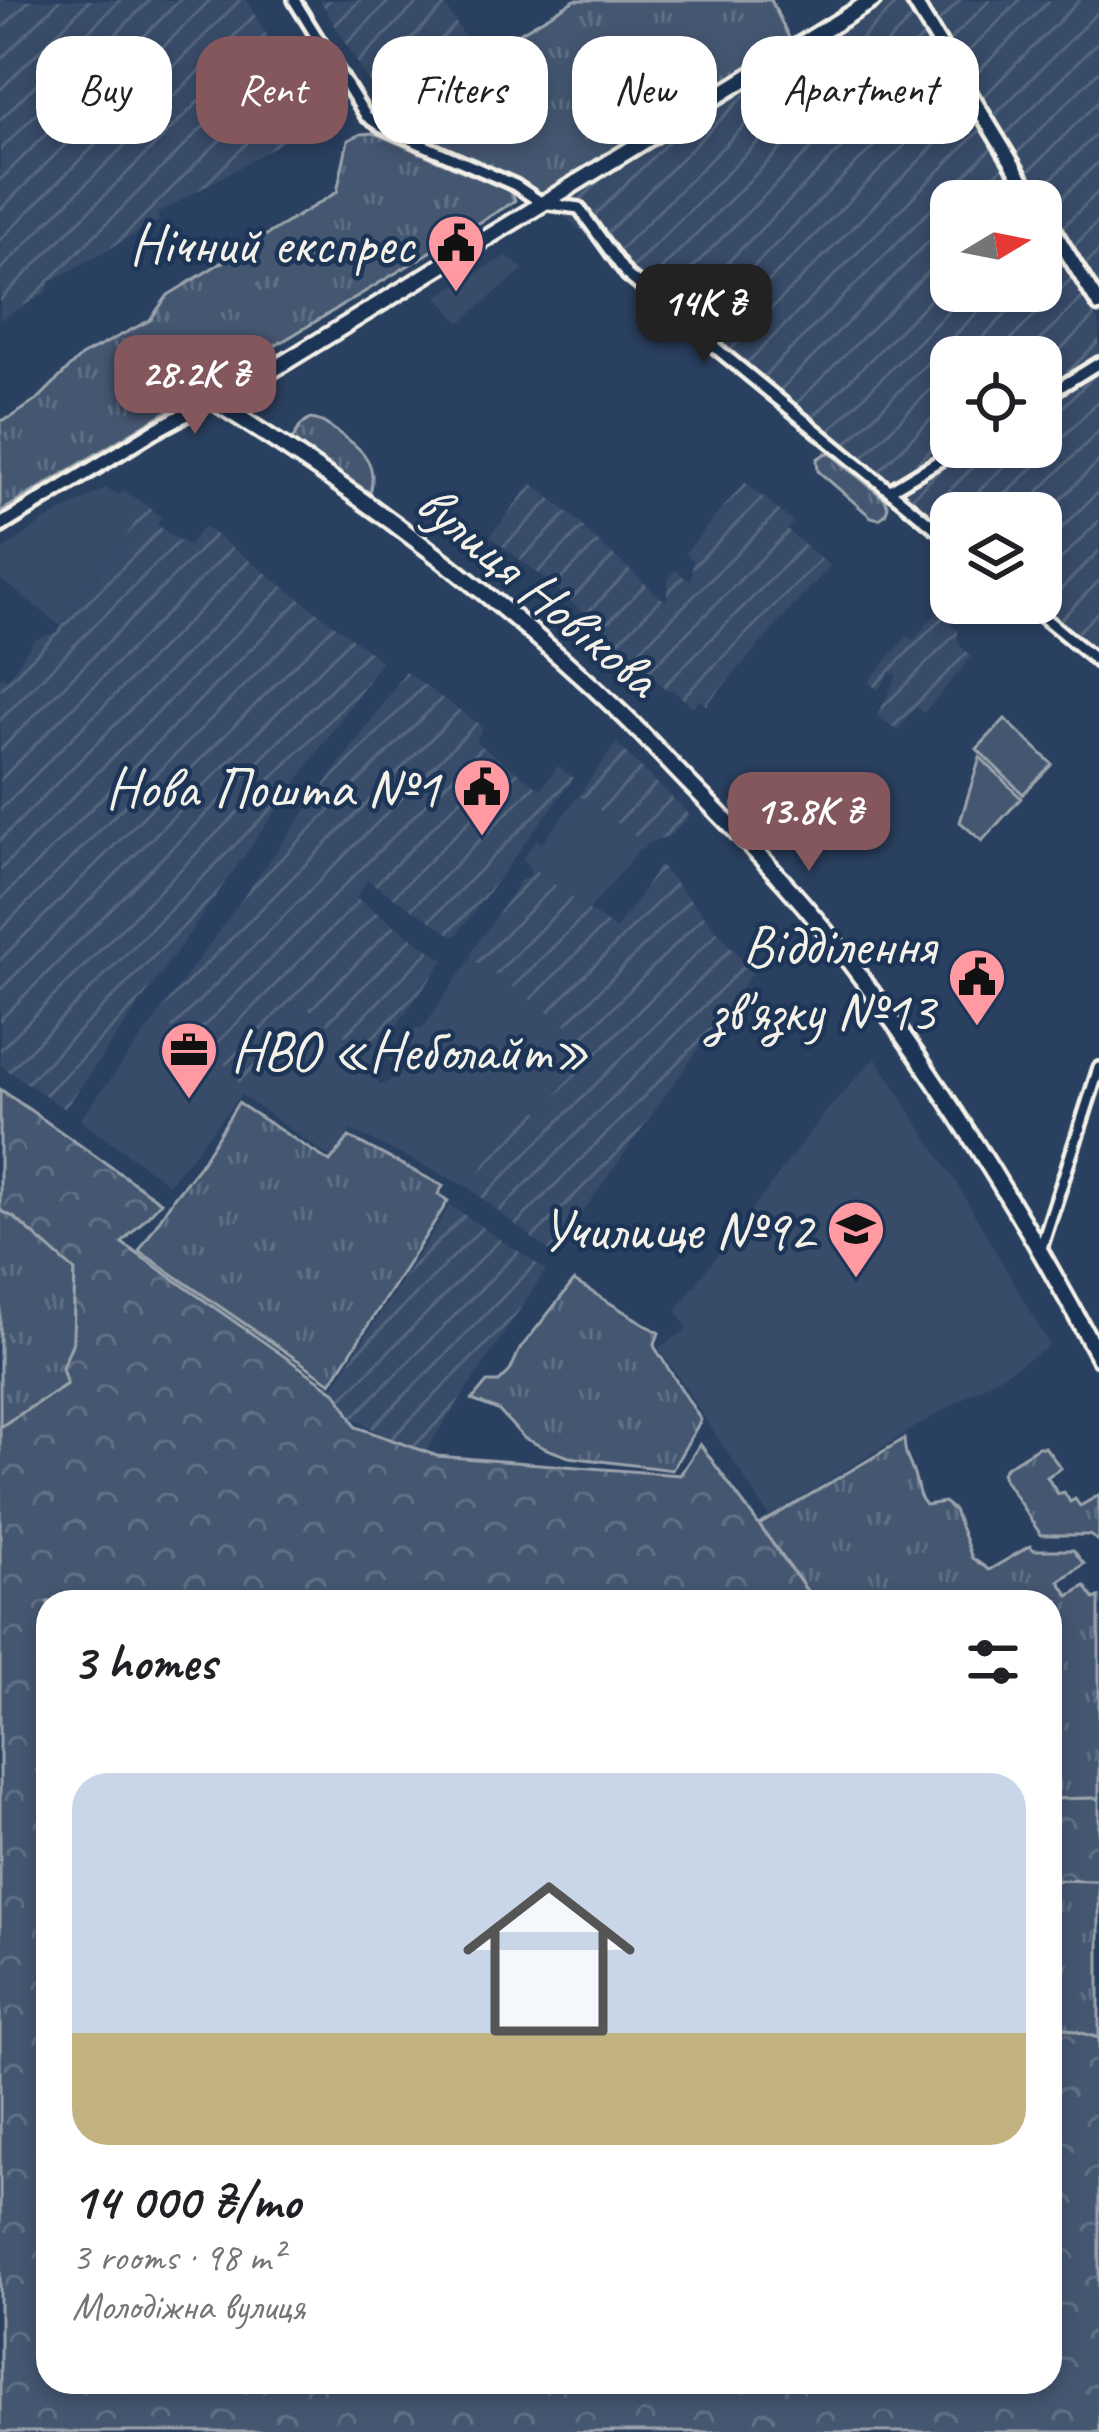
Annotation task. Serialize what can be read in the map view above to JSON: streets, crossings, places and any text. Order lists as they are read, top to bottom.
{
  "streets": {
    "main road": ["вулиця Новікова"]
  },
  "places": {
    "public building": ["Нічний експрес", "Нова Пошта №1", "Відділення зв'язку №13"],
    "office": ["НВО «Неболайт»"],
    "school or university": ["Училище №92"]
  },
  "north": "right",
  "page": {
    "chip": [
      "Buy",
      "Rent",
      "Filters",
      "New",
      "Apartment"
    ],
    "price": ["14K ₴", "28.2K ₴", "13.8K ₴"],
    "heading": "3 homes",
    "list": [
      {
        "name": "14 000 ₴/mo",
        "note": "3 rooms · 98 m² · Молодіжна вулиця"
      }
    ]
  }
}
